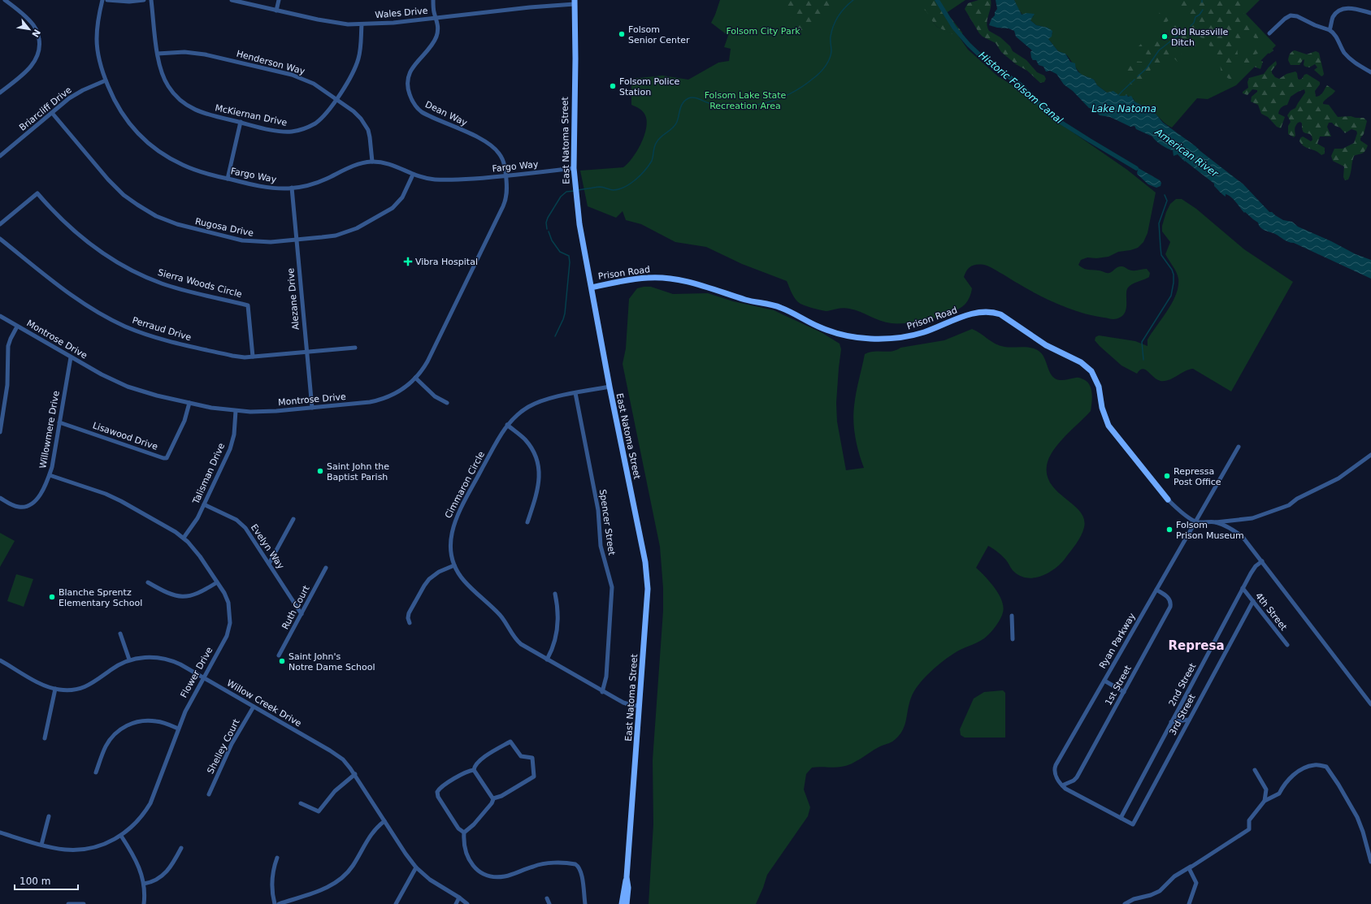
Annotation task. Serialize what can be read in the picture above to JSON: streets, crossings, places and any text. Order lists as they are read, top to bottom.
{
  "streets": {
    "main road": ["East Natoma Street", "Prison Road"],
    "street": [
      "Wales Drive",
      "Henderson Way",
      "Briarcliff Drive",
      "Dean Way",
      "McKiernan Drive",
      "Fargo Way",
      "Rugosa Drive",
      "Sierra Woods Circle",
      "Alezane Drive",
      "Perraud Drive",
      "Montrose Drive",
      "Willowmere Drive",
      "Lisawood Drive",
      "Talisman Drive",
      "Cimmaron Circle",
      "Spencer Street",
      "Evelyn Way",
      "Ruth Court",
      "4th Street",
      "Ryan Parkway",
      "Flower Drive",
      "2nd Street",
      "1st Street",
      "Willow Creek Drive",
      "3rd Street",
      "Shelley Court"
    ]
  },
  "crossings": [
    ["Wales Drive", "Dean Way"],
    ["Wales Drive", "McKiernan Drive"],
    ["Wales Drive", "East Natoma Street"],
    ["Henderson Way", "McKiernan Drive"],
    ["Henderson Way", "Fargo Way"],
    ["Briarcliff Drive", "Fargo Way"],
    ["Briarcliff Drive", "Rugosa Drive"],
    ["Dean Way", "Fargo Way"],
    ["Dean Way", "Montrose Drive"],
    ["East Natoma Street", "Fargo Way"],
    ["East Natoma Street", "Prison Road"],
    ["East Natoma Street", "Cimmaron Circle"],
    ["Fargo Way", "Rugosa Drive"],
    ["Fargo Way", "Alezane Drive"],
    ["Fargo Way", "Montrose Drive"],
    ["Rugosa Drive", "Alezane Drive"],
    ["Prison Road", "Ryan Parkway"],
    ["Sierra Woods Circle", "Perraud Drive"],
    ["Alezane Drive", "Perraud Drive"],
    ["Alezane Drive", "Montrose Drive"],
    ["Montrose Drive", "Willowmere Drive"],
    ["Montrose Drive", "Lisawood Drive"],
    ["Montrose Drive", "Talisman Drive"],
    ["Willowmere Drive", "Lisawood Drive"],
    ["Willowmere Drive", "Flower Drive"],
    ["Talisman Drive", "Evelyn Way"],
    ["Talisman Drive", "Flower Drive"],
    ["Cimmaron Circle", "Spencer Street"],
    ["Evelyn Way", "Ruth Court"],
    ["4th Street", "2nd Street"],
    ["4th Street", "3rd Street"],
    ["Ryan Parkway", "2nd Street"],
    ["Ryan Parkway", "1st Street"],
    ["Ryan Parkway", "3rd Street"],
    ["Flower Drive", "Willow Creek Drive"],
    ["2nd Street", "3rd Street"],
    ["Willow Creek Drive", "Shelley Court"]
  ],
  "districts": ["Represa"],
  "water": ["Historic Folsom Canal", "Lake Natoma", "American River"],
  "parks": ["Folsom City Park", "Folsom Lake State Recreation Area"],
  "places": {
    "other": [
      "Folsom Senior Center",
      "Old Russville Ditch",
      "Folsom Police Station",
      "Saint John the Baptist Parish",
      "Repressa Post Office",
      "Folsom Prison Museum",
      "Blanche Sprentz Elementary School",
      "Saint John's Notre Dame School"
    ],
    "health": ["Vibra Hospital"]
  },
  "scale_bar": "100 m",
  "north": "bottom right"
}
